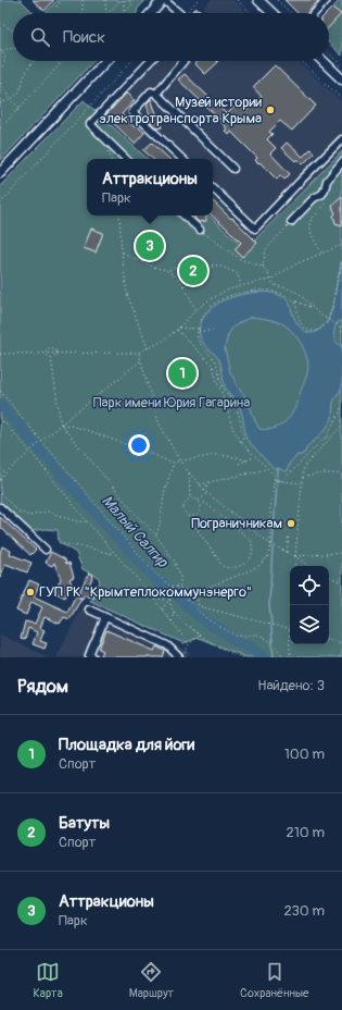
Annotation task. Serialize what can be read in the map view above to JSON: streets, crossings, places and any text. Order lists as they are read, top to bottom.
{
  "water": ["Малый Салгир"],
  "parks": ["Парк имени Юрия Гагарина"],
  "places": ["Музей истории электротранспорта Крыма", "Пограничникам", "ГУП РК \"Крымтеплокоммунэнерго\""],
  "page": {
    "search": "Поиск",
    "popup": ["Аттракционы", "Парк"],
    "pins": ["3", "2", "1"],
    "heading": ["Рядом", "Найдено: 3"],
    "list": [
      {
        "mark": "1",
        "name": "Площадка для йоги",
        "note": "Спорт",
        "value": "100 m"
      },
      {
        "mark": "2",
        "name": "Батуты",
        "note": "Спорт",
        "value": "210 m"
      },
      {
        "mark": "3",
        "name": "Аттракционы",
        "note": "Парк",
        "value": "230 m"
      }
    ],
    "nav": ["Карта", "Маршрут", "Сохранённые"]
  }
}
